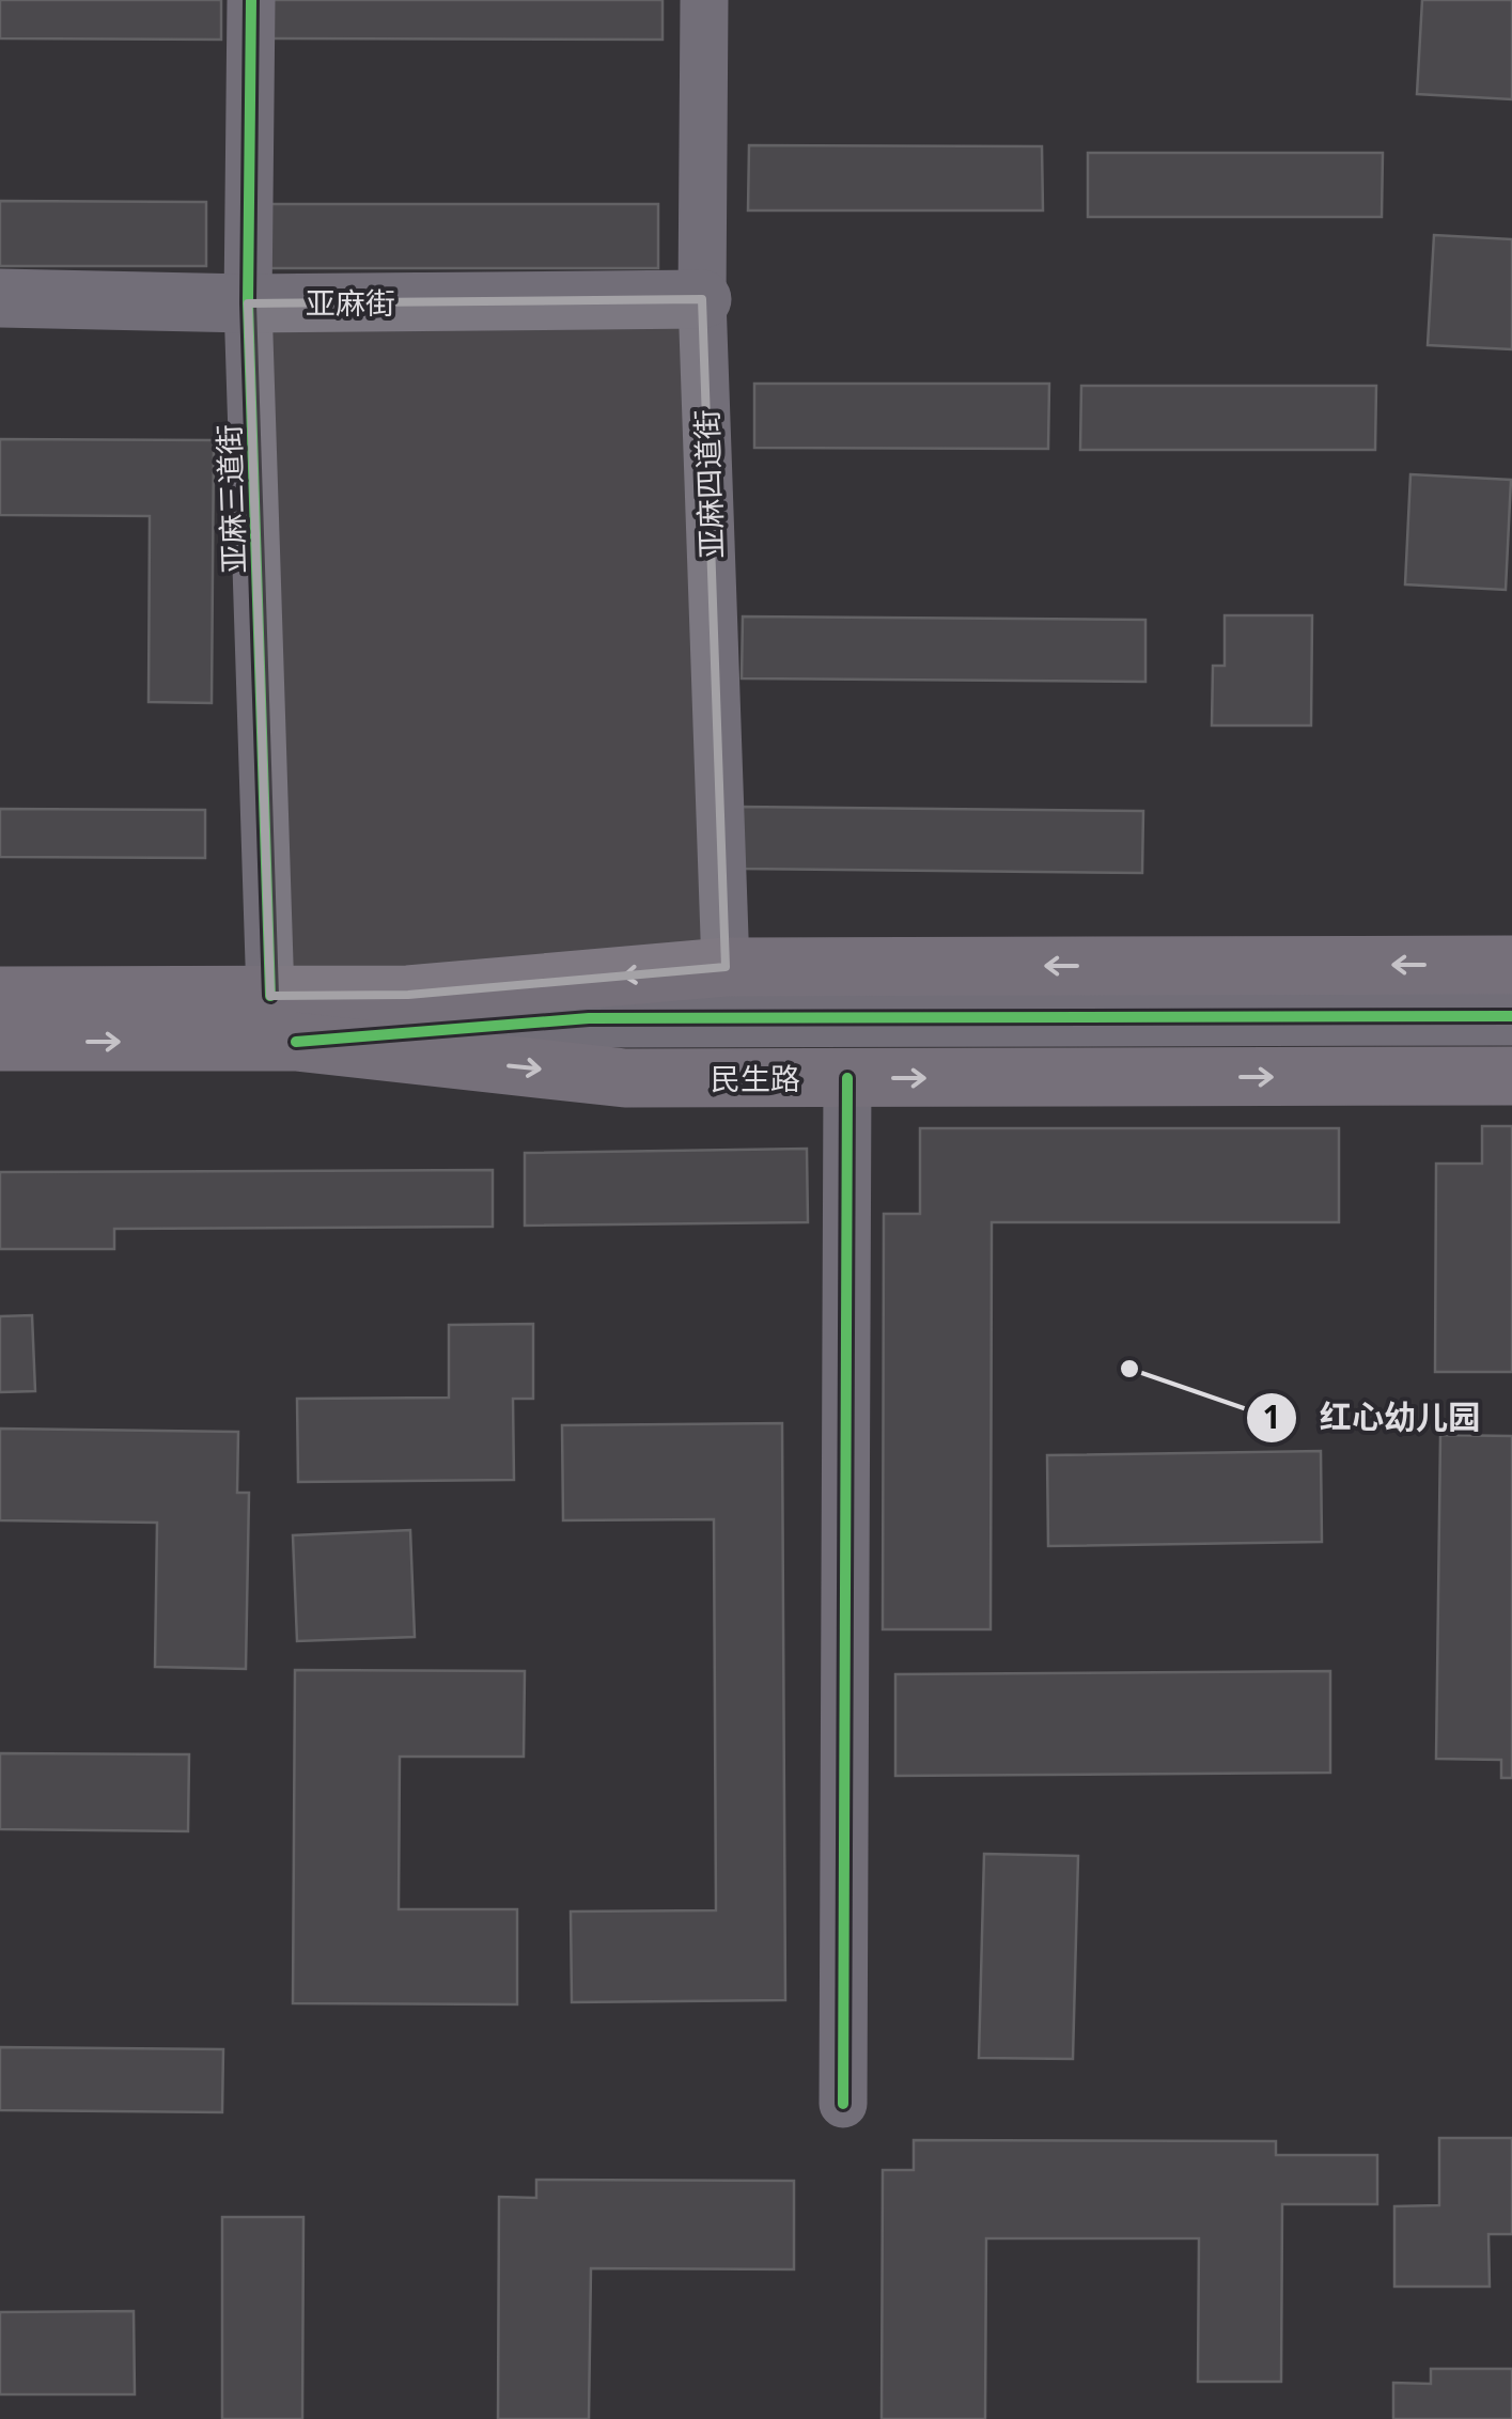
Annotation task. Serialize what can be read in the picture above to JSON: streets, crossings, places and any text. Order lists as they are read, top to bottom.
{
  "streets": {
    "main road": ["民生路"],
    "street": ["亚麻街", "亚麻四道街", "亚麻三道街"]
  },
  "crossings": [
    ["亚麻街", "亚麻四道街"],
    ["亚麻街", "亚麻三道街"],
    ["亚麻四道街", "民生路"],
    ["亚麻三道街", "民生路"]
  ],
  "places": ["红心幼儿园"]
}
